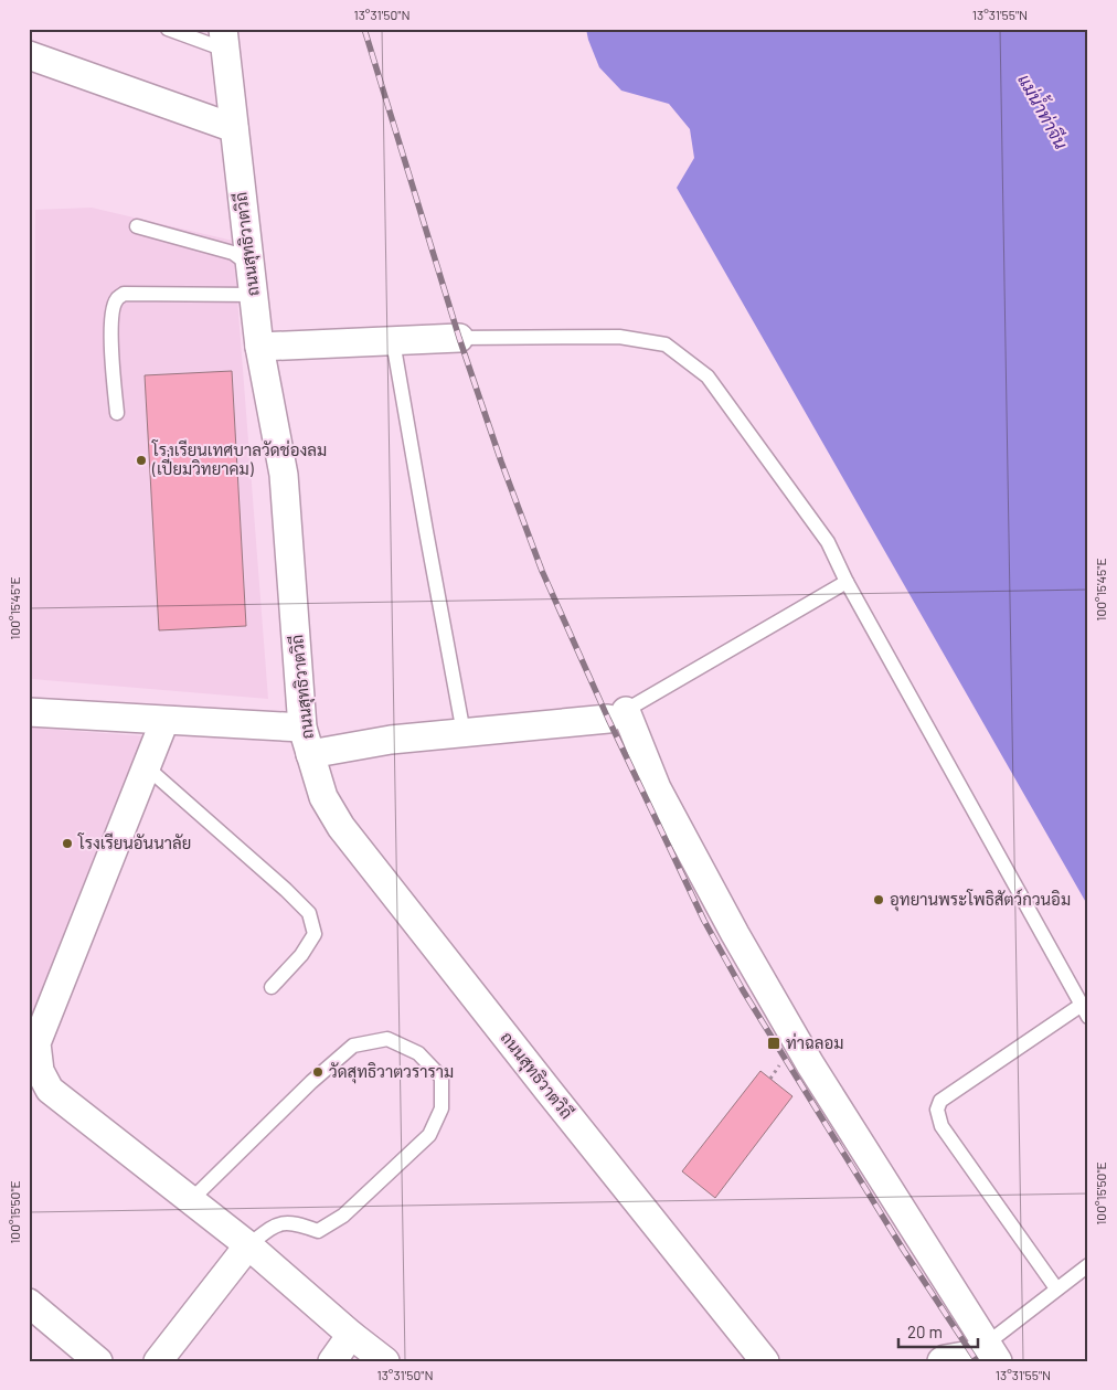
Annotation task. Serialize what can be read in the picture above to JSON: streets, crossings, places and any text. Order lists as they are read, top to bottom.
{
  "streets": {
    "street": ["ถนนสุทธิวาตวิถี"]
  },
  "water": ["แม่น้ำท่าจีน"],
  "places": {
    "other": [
      "โรงเรียนเทศบาลวัดช่องลม (เปี่ยมวิทยาคม)",
      "โรงเรียนอันนาลัย",
      "อุทยานพระโพธิสัตว์กวนอิม",
      "วัดสุทธิวาตวราราม"
    ],
    "transit": ["ท่าฉลอม"]
  },
  "scale_bar": "20 m",
  "coordinates": [
    "13°31'50\"N",
    "13°31'55\"N",
    "100°15'45\"E",
    "100°15'50\"E"
  ]
}
